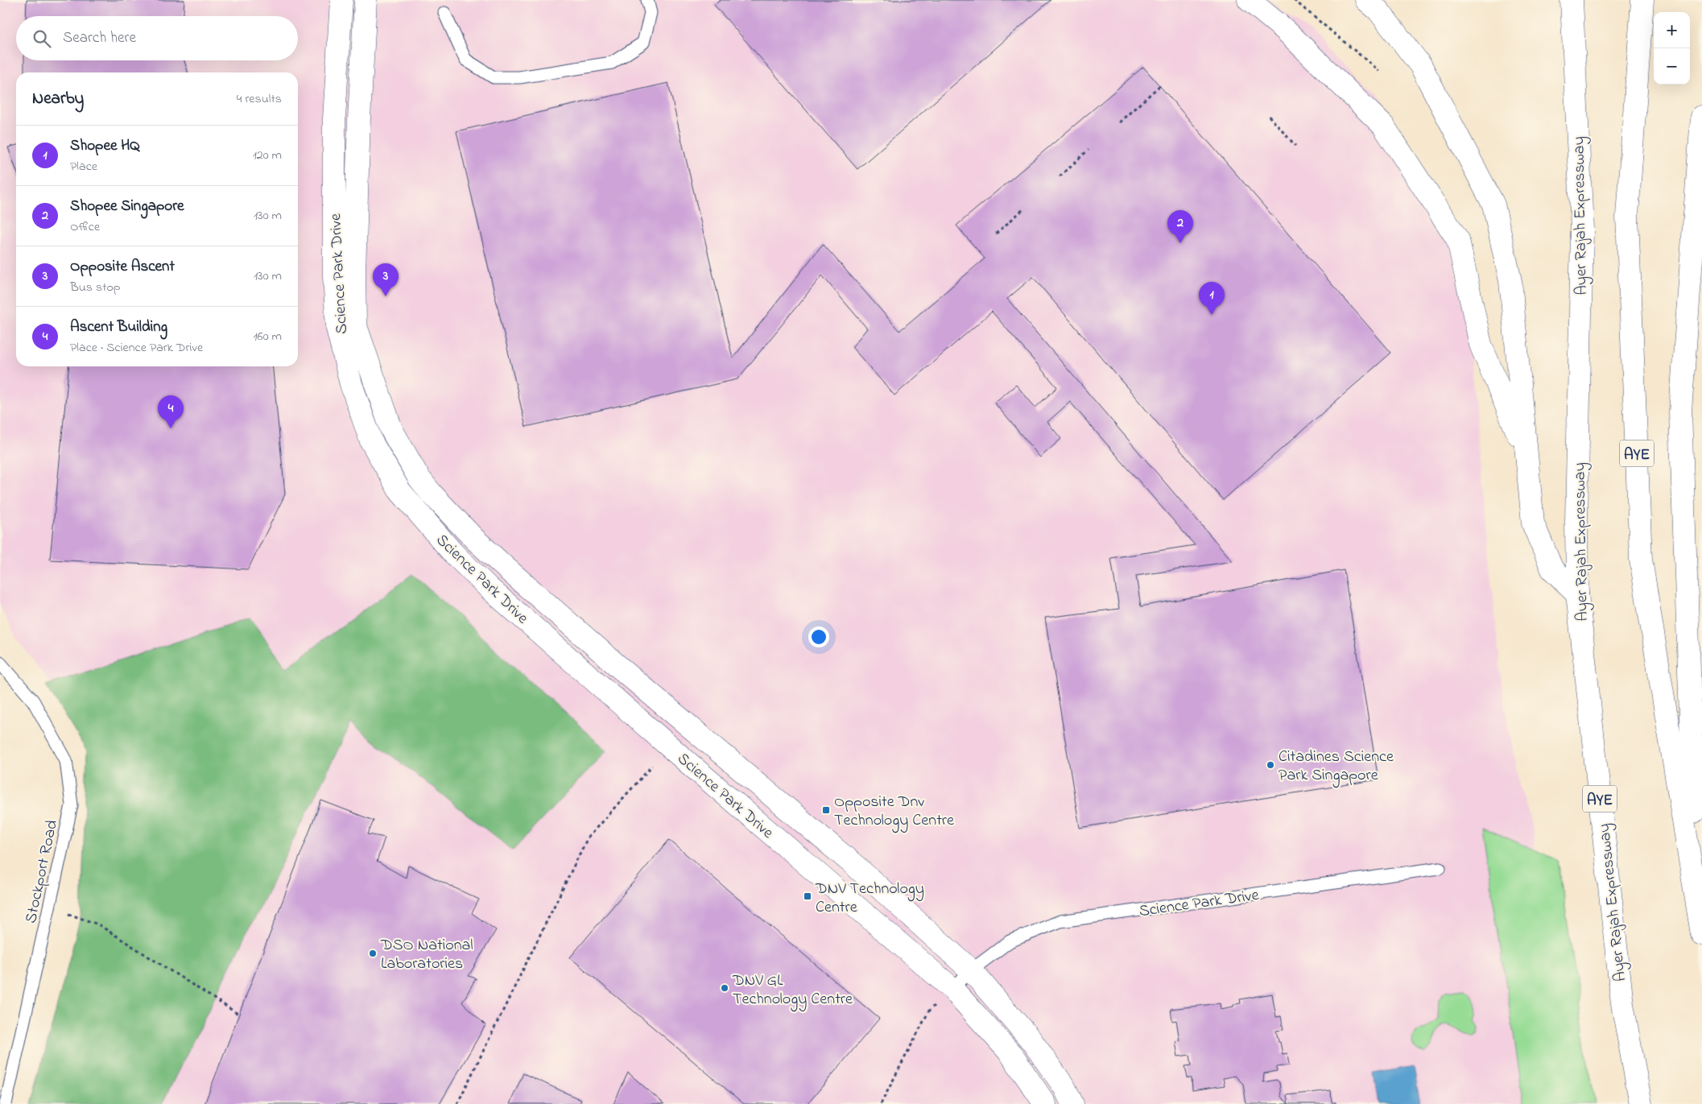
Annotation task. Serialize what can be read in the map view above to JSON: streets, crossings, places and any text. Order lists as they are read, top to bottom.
{
  "streets": {
    "main road": ["Ayer Rajah Expressway", "Science Park Drive", "AYE"],
    "lane": ["Stockport Road"]
  },
  "places": {
    "other": ["Citadines Science Park Singapore", "DSO National Laboratories", "DNV GL Technology Centre"],
    "transit": ["Opposite Dnv Technology Centre", "DNV Technology Centre"]
  },
  "page": {
    "map_buttons": ["+", "−"],
    "search": "Search here",
    "heading": ["Nearby", "4 results"],
    "list": [
      {
        "mark": "1",
        "name": "Shopee HQ",
        "note": "Place",
        "value": "120 m"
      },
      {
        "mark": "2",
        "name": "Shopee Singapore",
        "note": "Office",
        "value": "130 m"
      },
      {
        "mark": "3",
        "name": "Opposite Ascent",
        "note": "Bus stop",
        "value": "130 m"
      },
      {
        "mark": "4",
        "name": "Ascent Building",
        "note": "Place · Science Park Drive",
        "value": "160 m"
      }
    ],
    "pins": [
      "2",
      "3",
      "1",
      "4"
    ]
  }
}
